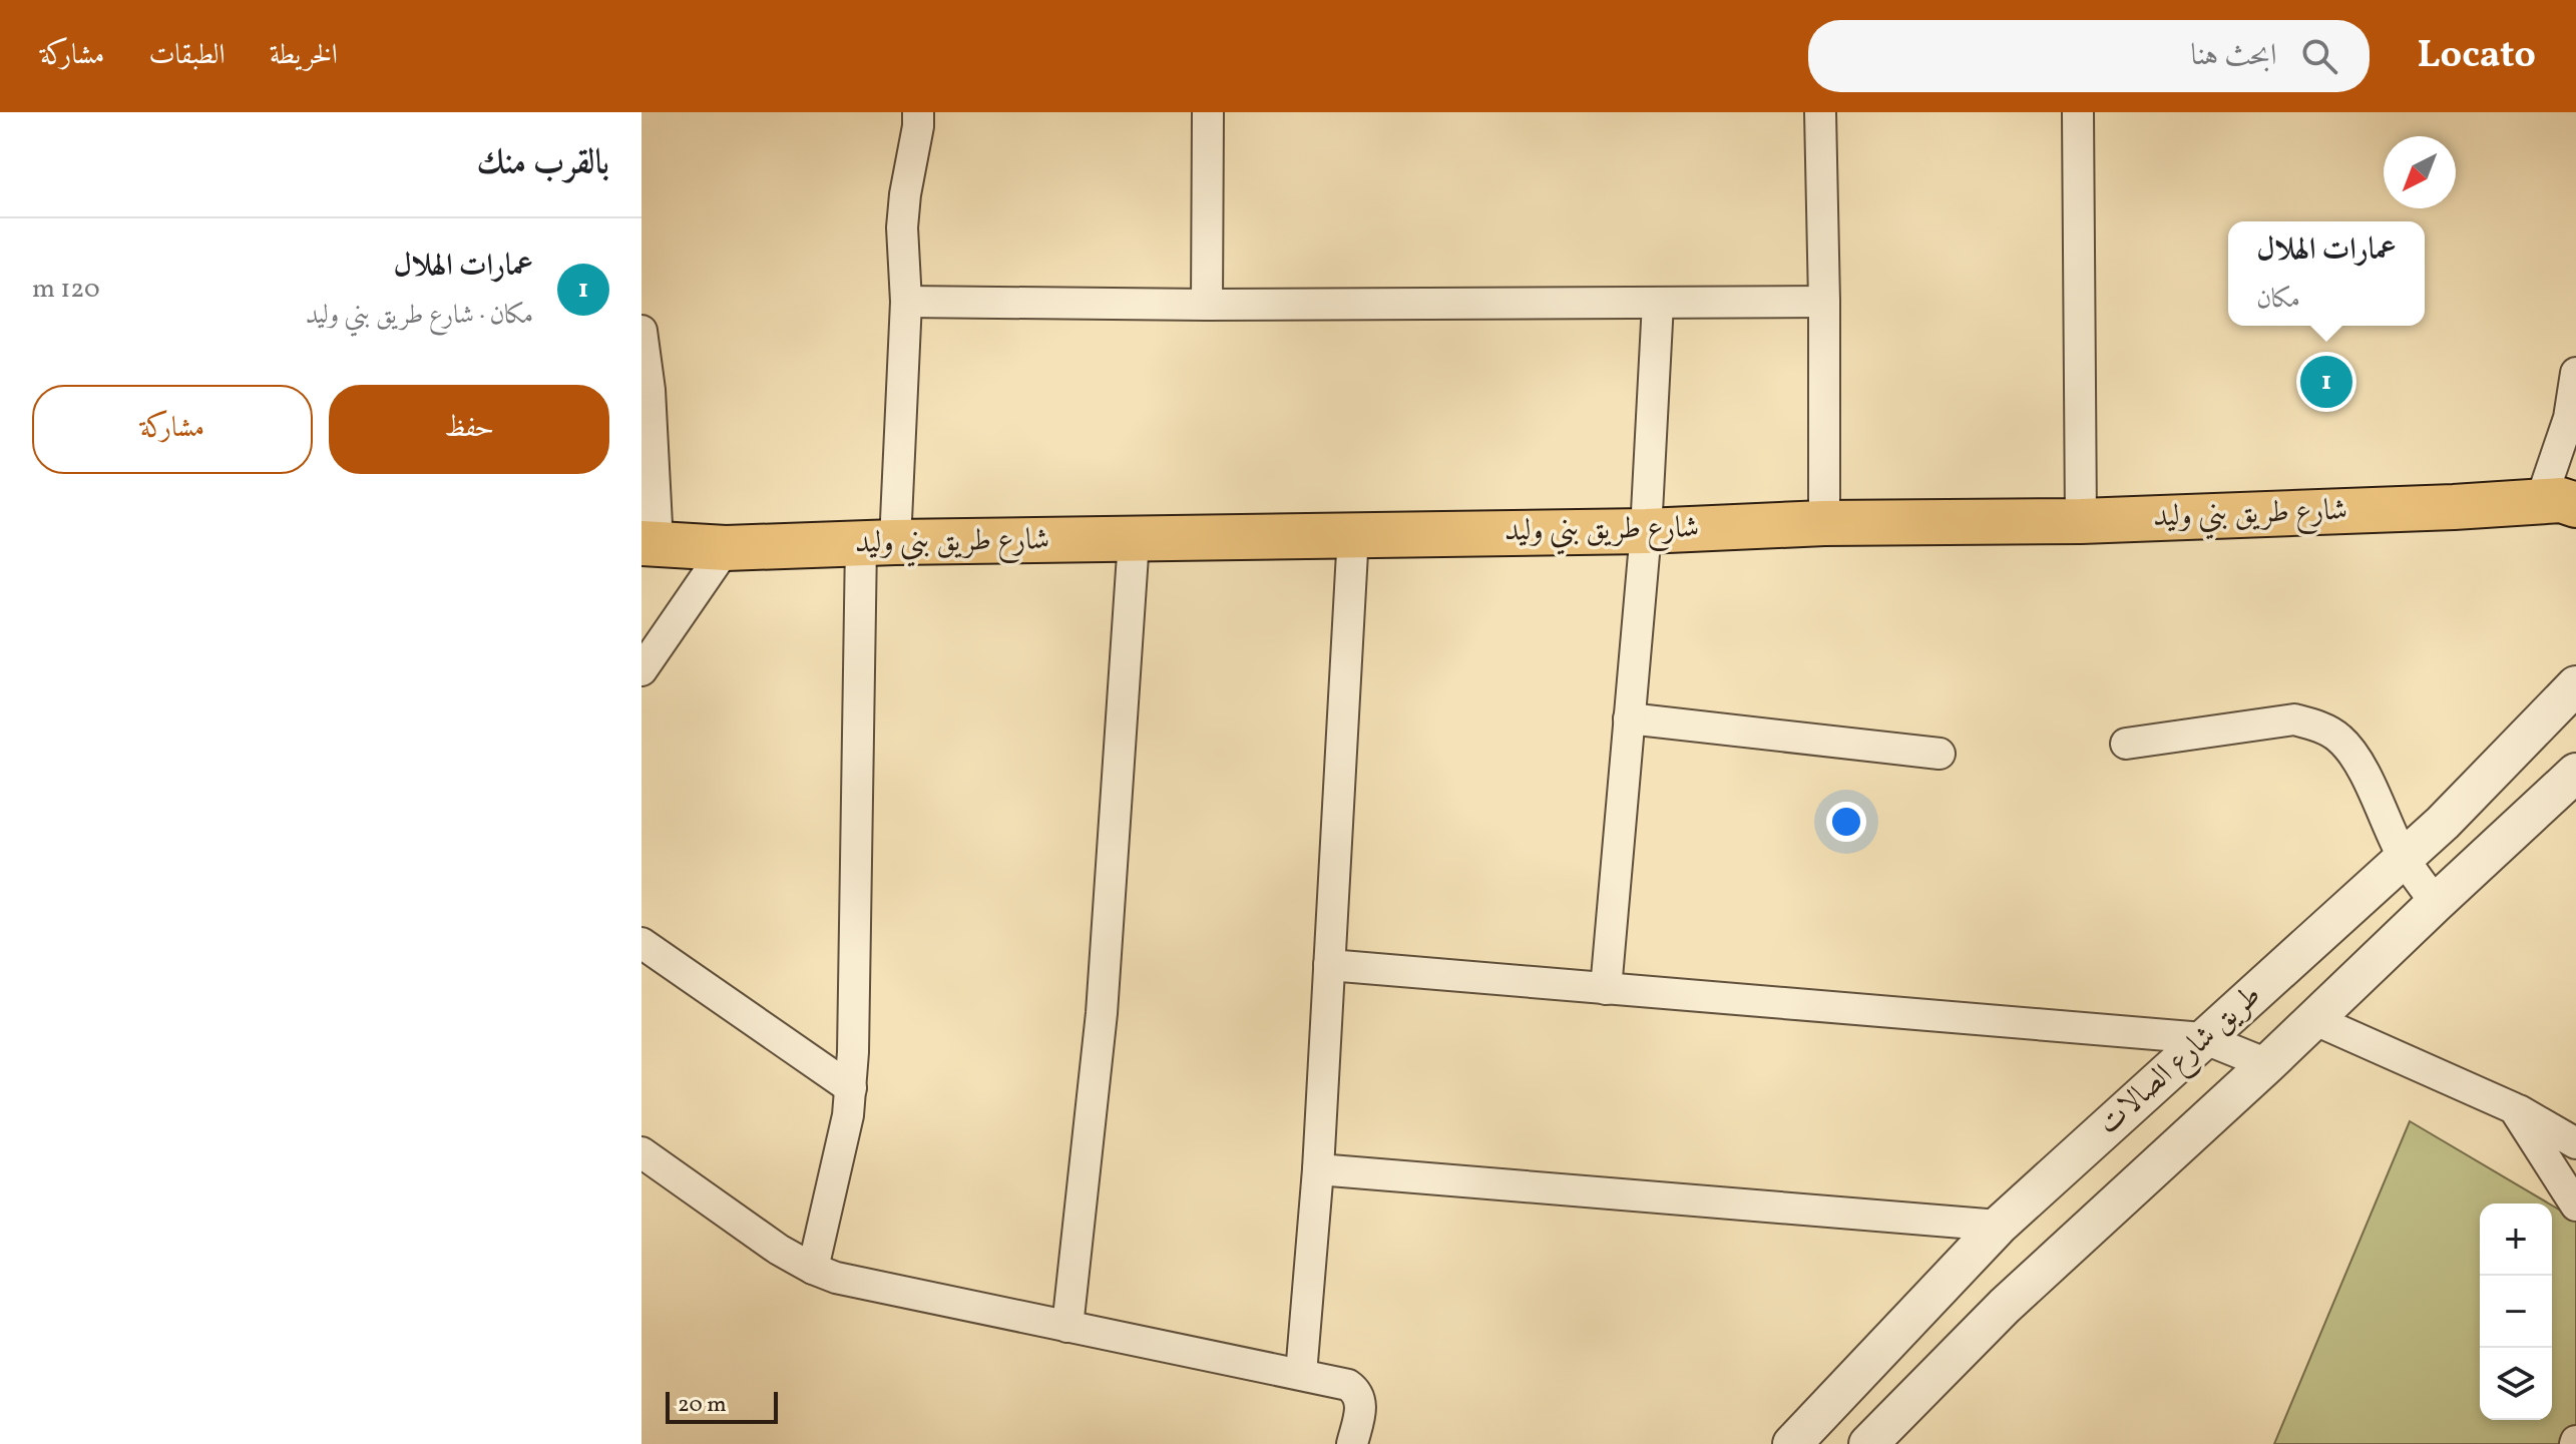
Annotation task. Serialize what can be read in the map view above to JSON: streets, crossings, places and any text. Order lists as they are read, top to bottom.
{
  "streets": {
    "main road": ["شارع طريق بني وليد"],
    "street": ["طريق شارع الصالات"]
  },
  "scale_bar": "20 m",
  "north": "bottom left",
  "page": {
    "header": "Locato",
    "search": "ابحث هنا",
    "nav": ["الخريطة", "الطبقات", "مشاركة"],
    "heading": "بالقرب منك",
    "list": [
      {
        "mark": "1",
        "name": "عمارات الهلال",
        "note": "مكان · شارع طريق بني وليد",
        "value": "120 m"
      }
    ],
    "popup": ["عمارات الهلال", "مكان"],
    "pins": "1",
    "buttons": ["حفظ", "مشاركة"],
    "map_buttons": ["+", "−"],
    "scale": "20 m"
  }
}
